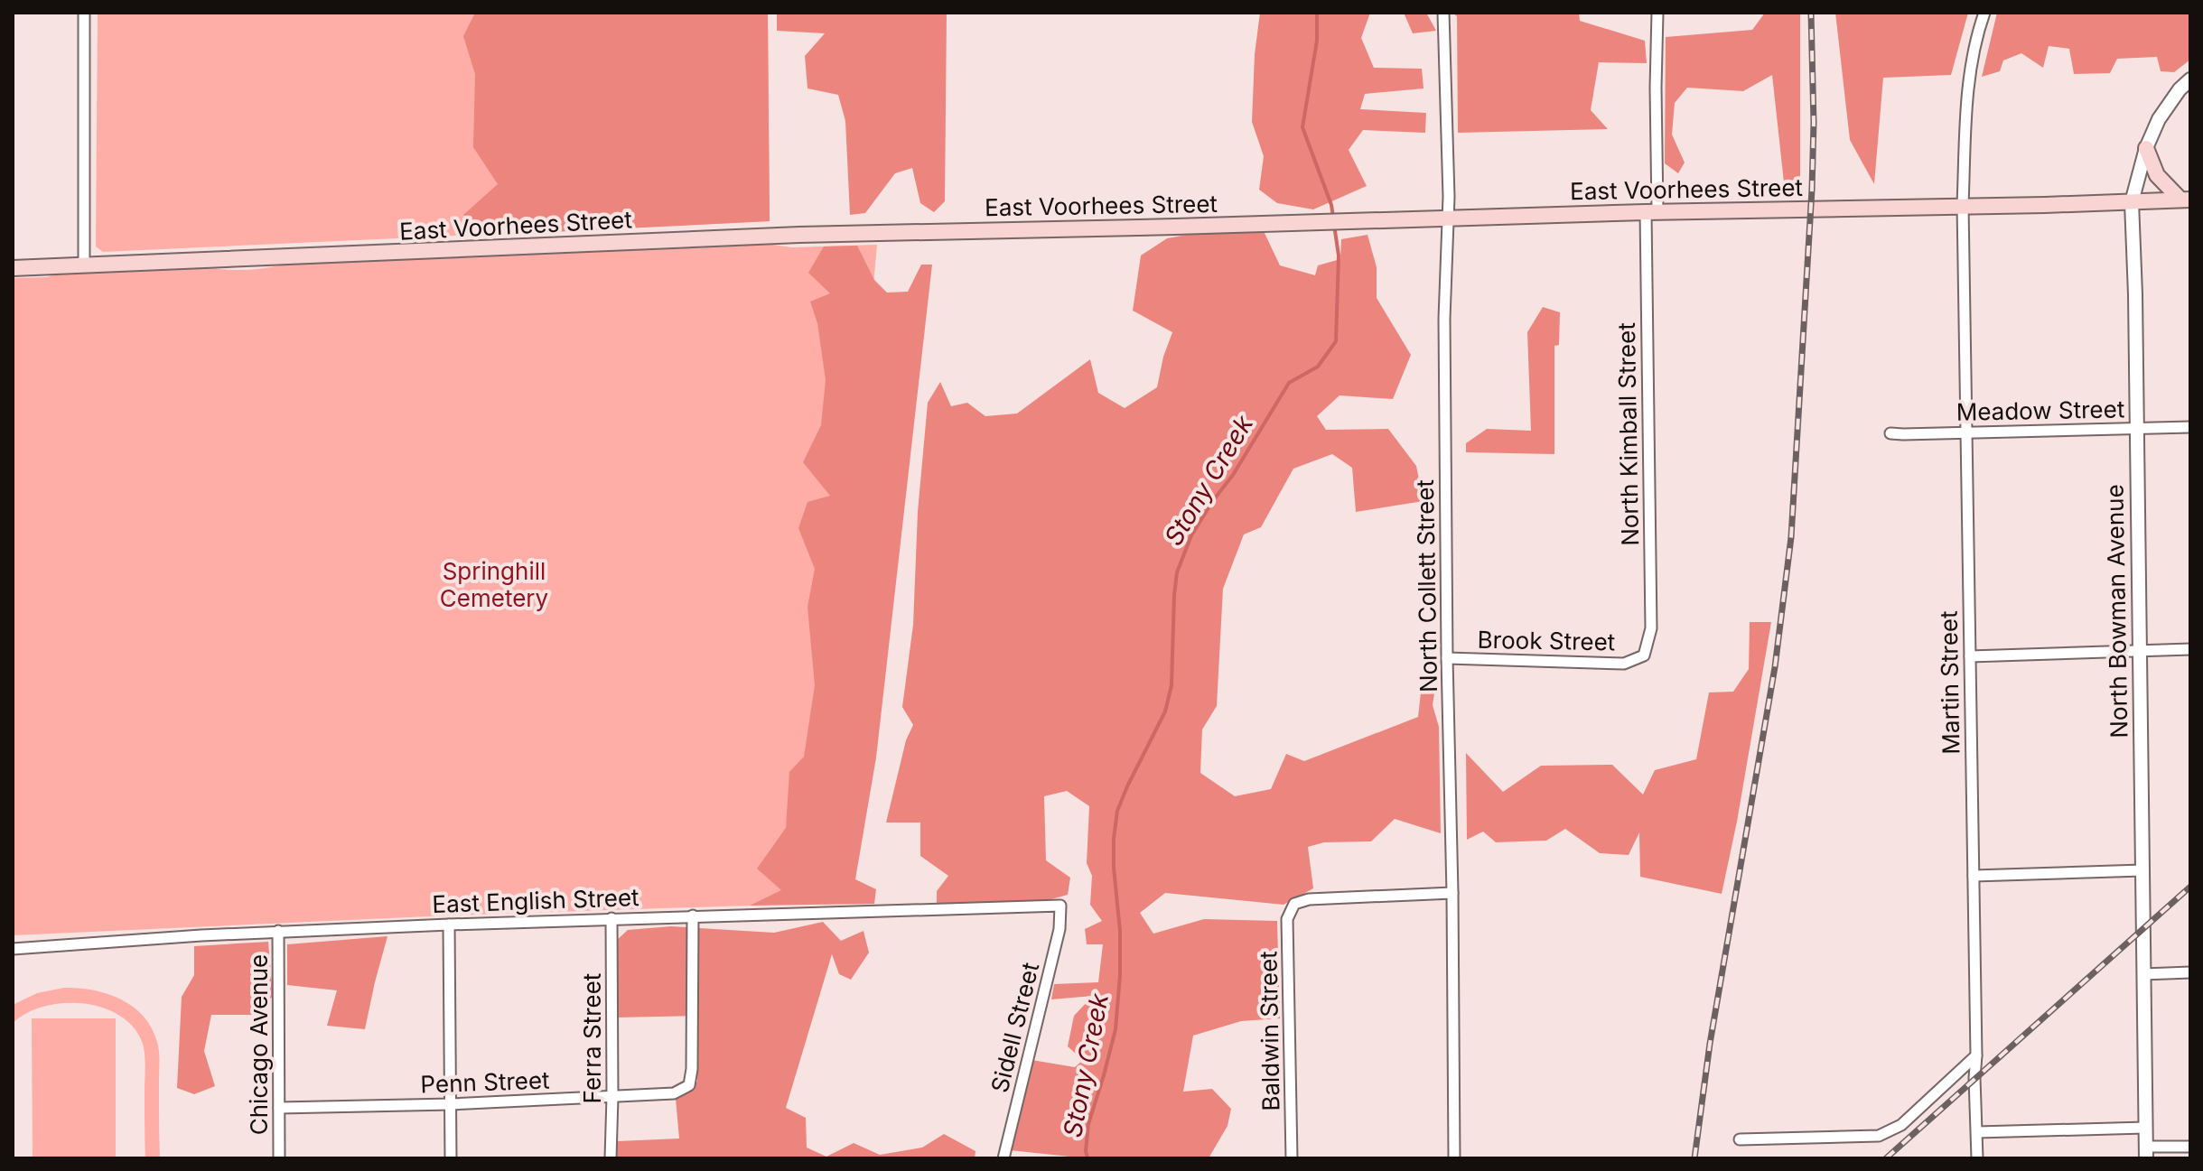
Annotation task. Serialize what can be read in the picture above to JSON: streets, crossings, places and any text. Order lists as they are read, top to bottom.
{
  "streets": {
    "main road": ["East Voorhees Street"],
    "street": [
      "Meadow Street",
      "North Kimball Street",
      "North Collett Street",
      "North Bowman Avenue",
      "Brook Street",
      "Martin Street",
      "East English Street",
      "Sidell Street",
      "Baldwin Street",
      "Ferra Street",
      "Chicago Avenue",
      "Penn Street"
    ]
  },
  "crossings": [
    ["East Voorhees Street", "North Kimball Street"],
    ["East Voorhees Street", "North Collett Street"],
    ["East Voorhees Street", "North Bowman Avenue"],
    ["East Voorhees Street", "Martin Street"],
    ["Meadow Street", "North Bowman Avenue"],
    ["Meadow Street", "Martin Street"],
    ["North Kimball Street", "Brook Street"],
    ["North Collett Street", "Brook Street"],
    ["North Collett Street", "Baldwin Street"],
    ["East English Street", "Sidell Street"],
    ["East English Street", "Ferra Street"],
    ["East English Street", "Chicago Avenue"],
    ["East English Street", "Penn Street"],
    ["Ferra Street", "Penn Street"],
    ["Chicago Avenue", "Penn Street"]
  ],
  "water": ["Stony Creek"],
  "parks": ["Springhill Cemetery"]
}
